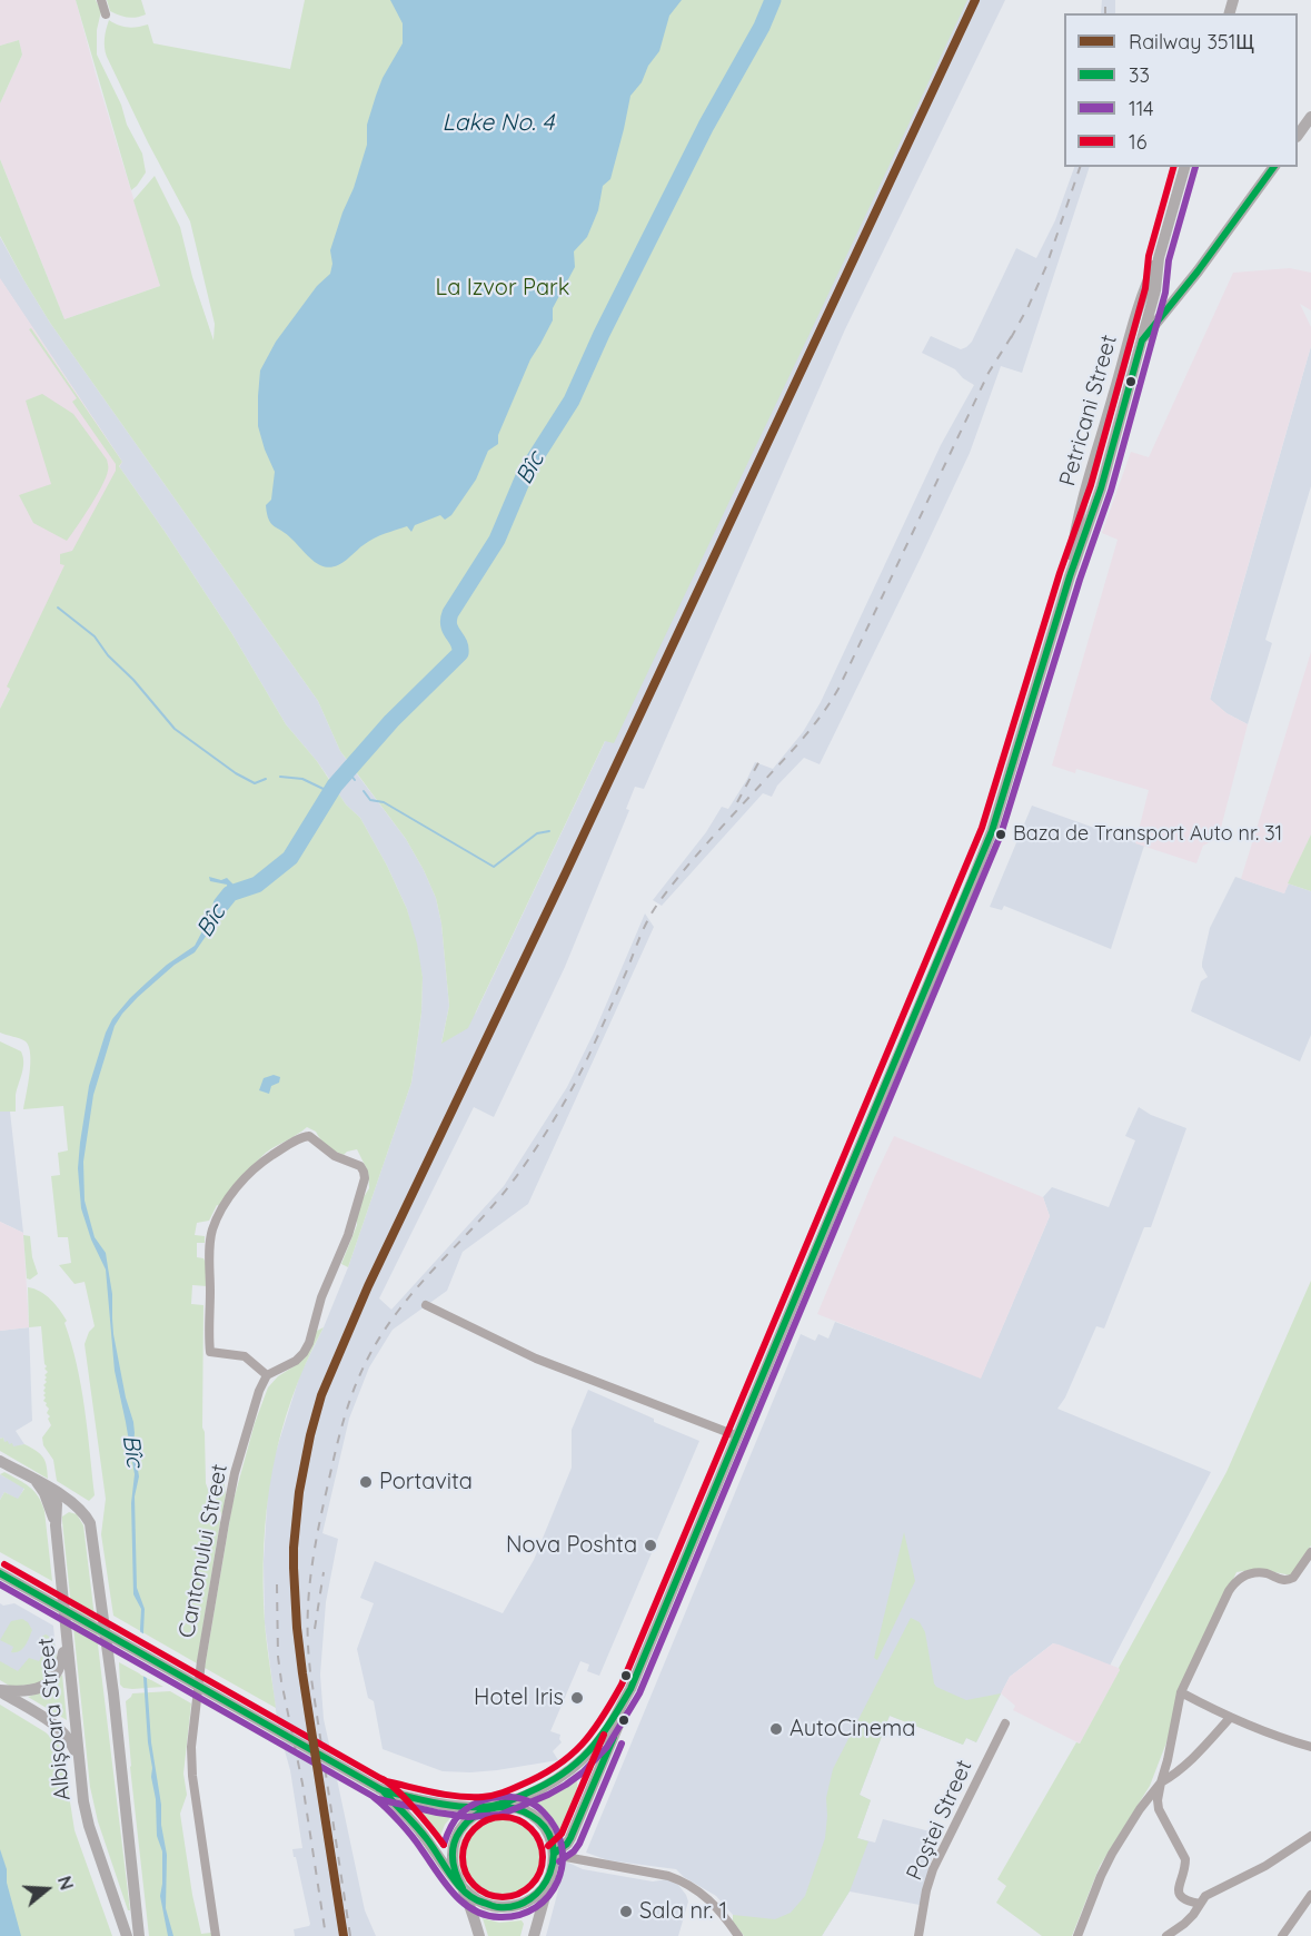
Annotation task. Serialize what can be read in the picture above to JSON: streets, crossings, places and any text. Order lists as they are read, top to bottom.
{
  "streets": {
    "main road": ["Petricani Street", "Albișoara Street"],
    "street": ["Cantonului Street", "Poștei Street"]
  },
  "water": ["Lake No. 4", "Bîc"],
  "parks": ["La Izvor Park"],
  "places": [
    "Baza de Transport Auto nr. 31",
    "Portavita",
    "Nova Poshta",
    "Hotel Iris",
    "AutoCinema",
    "Sala nr. 1"
  ],
  "lines": [
    "rail line 351Щ",
    "transit line 33",
    "transit line 114",
    "transit line 16"
  ],
  "legend": [
    "Railway 351Щ",
    "33",
    "114",
    "16"
  ],
  "north": "right"
}
